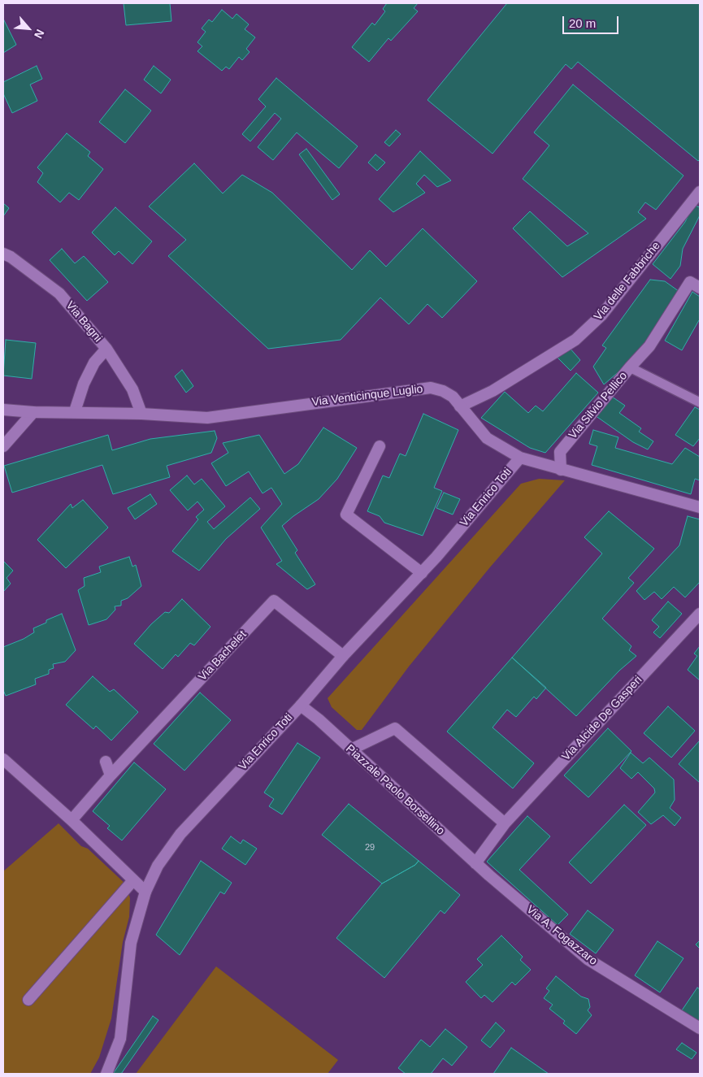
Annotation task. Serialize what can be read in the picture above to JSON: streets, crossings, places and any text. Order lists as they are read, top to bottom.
{
  "streets": {
    "street": [
      "Via delle Fabbriche",
      "Via Bagni",
      "Via Venticinque Luglio",
      "Via Silvio Pellico",
      "Via Enrico Toti",
      "Via Bachelet",
      "Via Alcide De Gasperi",
      "Piazzale Paolo Borsellino",
      "Via A. Fogazzaro"
    ]
  },
  "crossings": [
    ["Via delle Fabbriche", "Via Venticinque Luglio"],
    ["Via Bagni", "Via Venticinque Luglio"],
    ["Via Venticinque Luglio", "Via Silvio Pellico"],
    ["Via Venticinque Luglio", "Via Enrico Toti"],
    ["Via Enrico Toti", "Via Bachelet"],
    ["Via Enrico Toti", "Piazzale Paolo Borsellino"],
    ["Via Alcide De Gasperi", "Piazzale Paolo Borsellino"],
    ["Piazzale Paolo Borsellino", "Via A. Fogazzaro"]
  ],
  "house_numbers": ["29"],
  "scale_bar": "20 m",
  "north": "bottom right"
}
